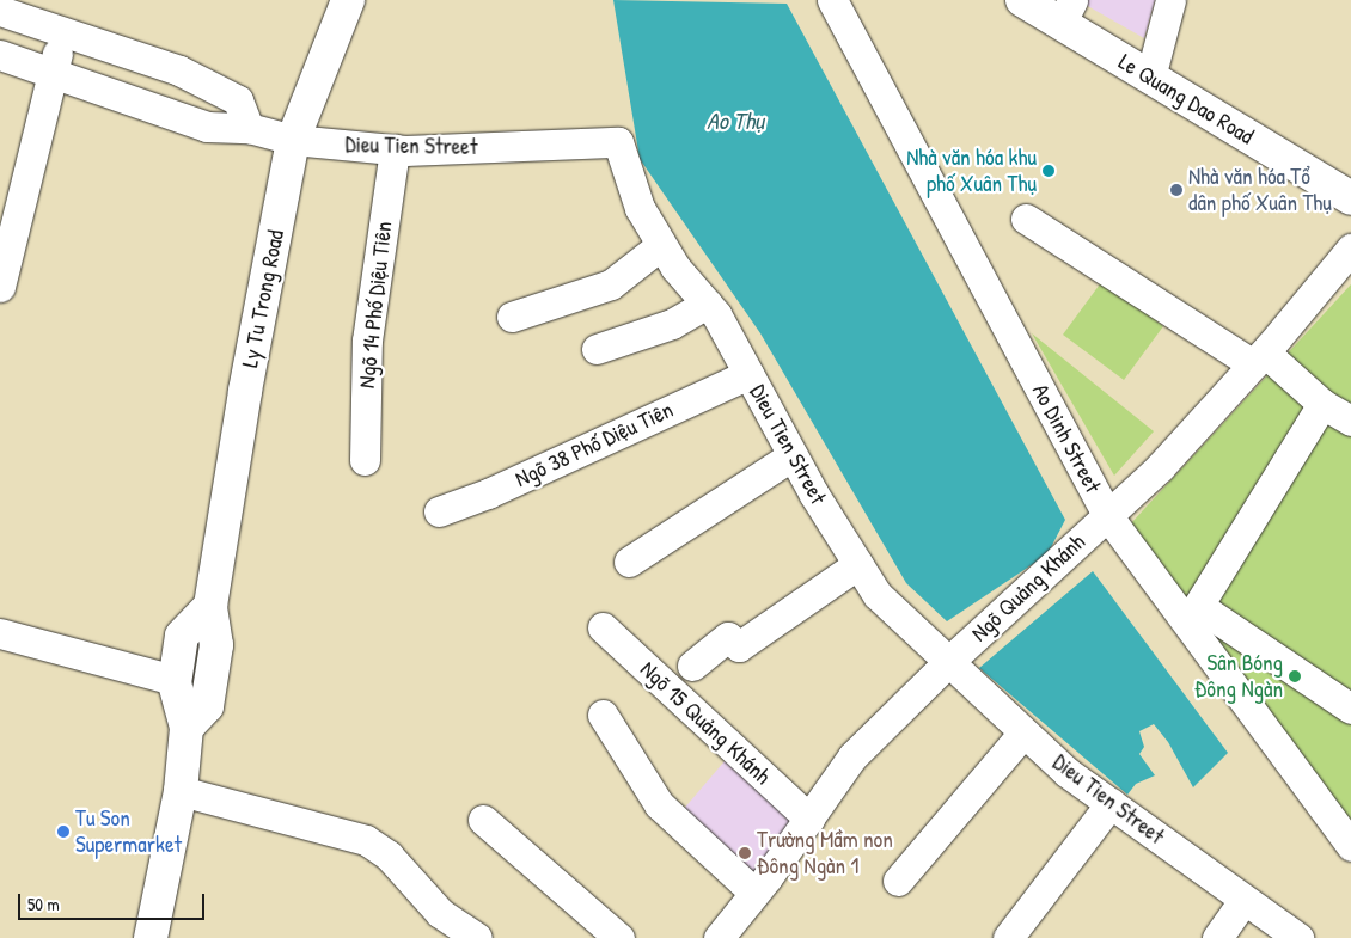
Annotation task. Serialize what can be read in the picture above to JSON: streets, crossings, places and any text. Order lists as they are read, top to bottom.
{
  "streets": {
    "main road": ["Le Quang Dao Road", "Ly Tu Trong Road"],
    "street": [
      "Dieu Tien Street",
      "Ngõ 14 Phố Diệu Tiên",
      "Ao Dinh Street",
      "Ngõ 38 Phố Diệu Tiên",
      "Ngõ Quảng Khánh",
      "Ngõ 15 Quảng Khánh"
    ]
  },
  "crossings": [
    ["Dieu Tien Street", "Ly Tu Trong Road"],
    ["Dieu Tien Street", "Ngõ 14 Phố Diệu Tiên"],
    ["Dieu Tien Street", "Ngõ 38 Phố Diệu Tiên"],
    ["Dieu Tien Street", "Ngõ Quảng Khánh"],
    ["Ao Dinh Street", "Ngõ Quảng Khánh"],
    ["Ngõ Quảng Khánh", "Ngõ 15 Quảng Khánh"]
  ],
  "water": ["Ao Thụ"],
  "places": [
    "Nhà văn hóa khu phố Xuân Thụ",
    "Nhà văn hóa Tổ dân phố Xuân Thụ",
    "Sân Bóng Đông Ngàn",
    "Tu Son Supermarket",
    "Trường Mầm non Đông Ngàn 1"
  ],
  "scale_bar": "50 m"
}
